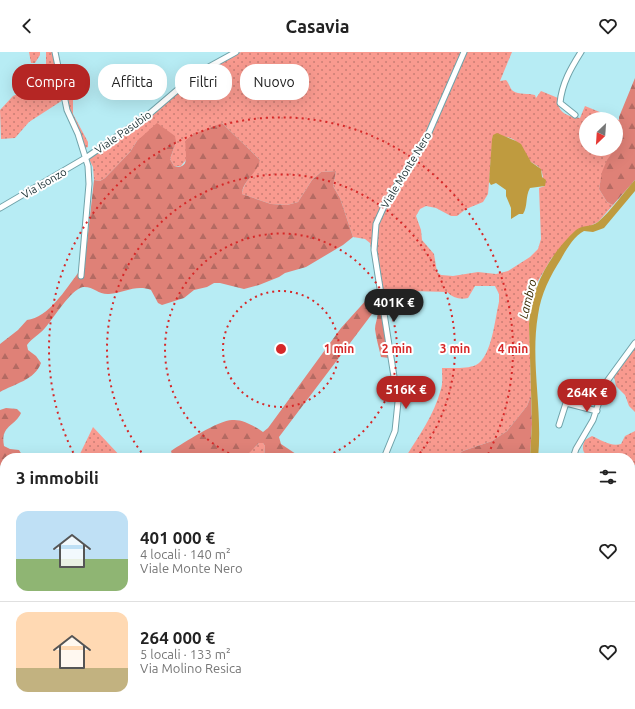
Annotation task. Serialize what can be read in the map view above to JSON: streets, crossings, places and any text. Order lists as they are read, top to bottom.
{
  "streets": {
    "street": ["Viale Pasubio", "Viale Monte Nero", "Via Isonzo"]
  },
  "crossings": [
    ["Viale Pasubio", "Via Isonzo"]
  ],
  "water": ["Lambro"],
  "north": "bottom left",
  "page": {
    "header": "Casavia",
    "chip": [
      "Compra",
      "Affitta",
      "Filtri",
      "Nuovo"
    ],
    "price": ["401K €", "516K €", "264K €"],
    "heading": "3 immobili",
    "list": [
      {
        "name": "401 000 €",
        "note": "4 locali · 140 m² · Viale Monte Nero"
      },
      {
        "name": "264 000 €",
        "note": "5 locali · 133 m² · Via Molino Resica"
      }
    ]
  },
  "rings": [
    "1 min",
    "2 min",
    "3 min",
    "4 min"
  ]
}
